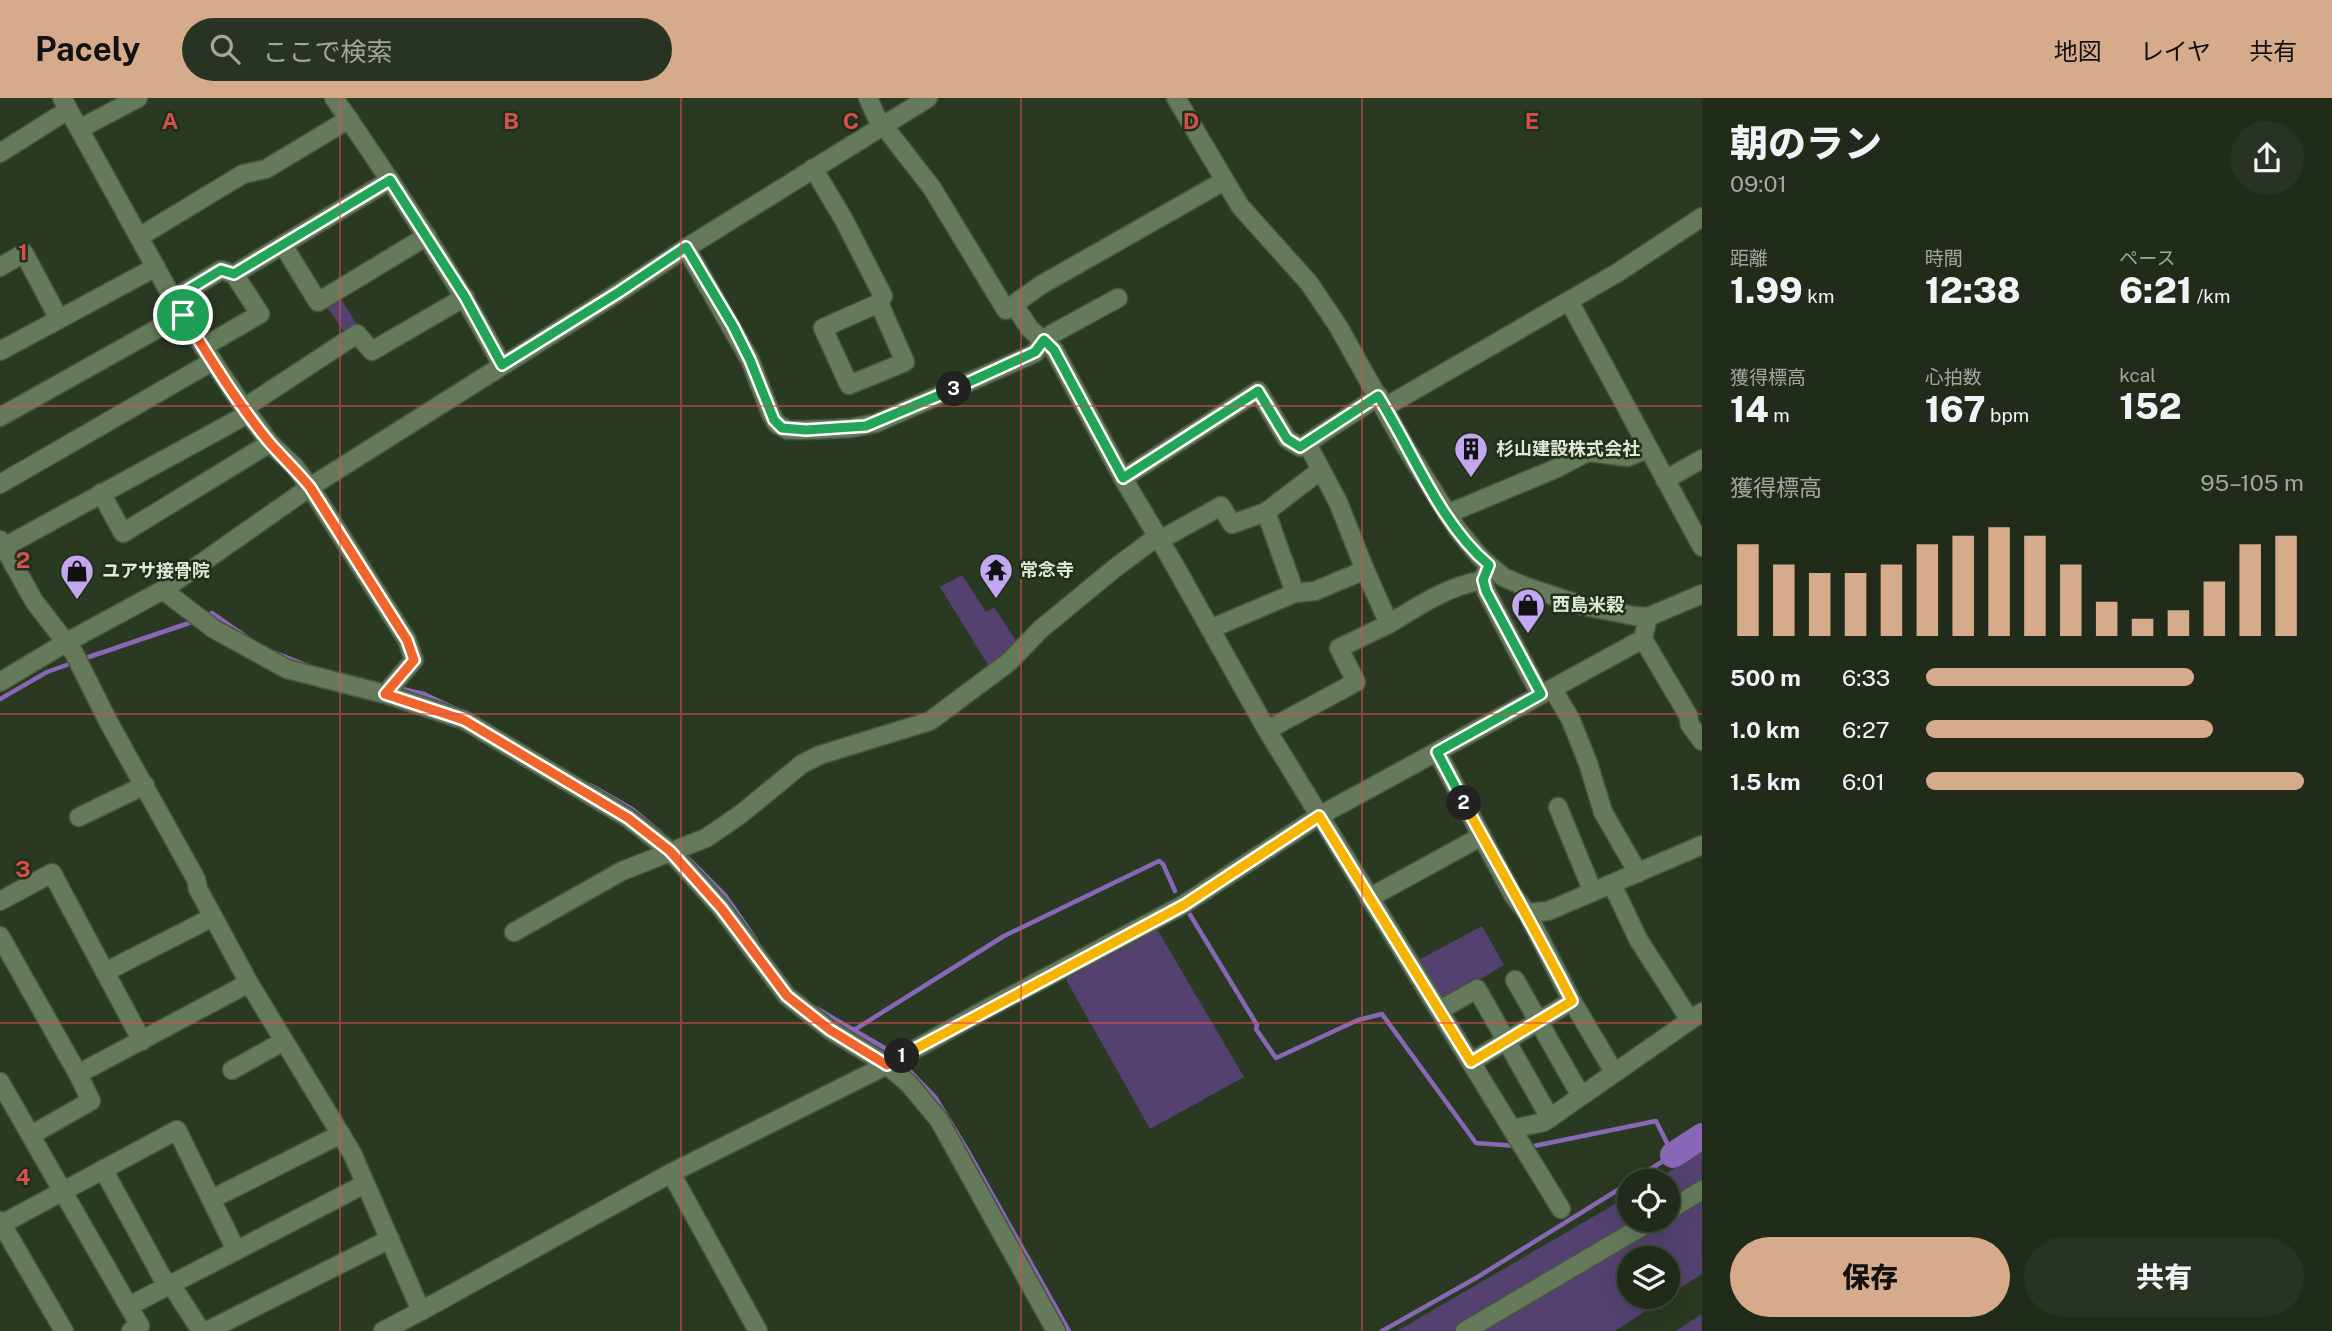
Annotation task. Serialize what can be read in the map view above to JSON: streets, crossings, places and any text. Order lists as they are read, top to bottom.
{
  "places": {
    "building": ["杉山建設株式会社"],
    "temple": ["常念寺"],
    "shop": ["ユアサ接骨院", "西島米穀"]
  },
  "page": {
    "header": "Pacely",
    "search": "ここで検索",
    "nav": ["地図", "レイヤ", "共有"],
    "heading": ["朝のラン", "09:01"],
    "stats": [
      ["距離", "1.99 km"],
      ["時間", "12:38"],
      ["ペース", "6:21 /km"],
      ["獲得標高", "14 m"],
      ["心拍数", "167 bpm"],
      ["kcal", "152"]
    ],
    "pins": ["3", "2", "1"],
    "chart": ["獲得標高", "95–105 m"],
    "list": [
      {
        "name": "500 m",
        "note": "6:33"
      },
      {
        "name": "1.0 km",
        "note": "6:27"
      },
      {
        "name": "1.5 km",
        "note": "6:01"
      }
    ],
    "buttons": ["保存", "共有"]
  },
  "grid": {
    "columns": [
      "A",
      "B",
      "C",
      "D",
      "E"
    ],
    "rows": [
      "1",
      "2",
      "3",
      "4"
    ]
  }
}
